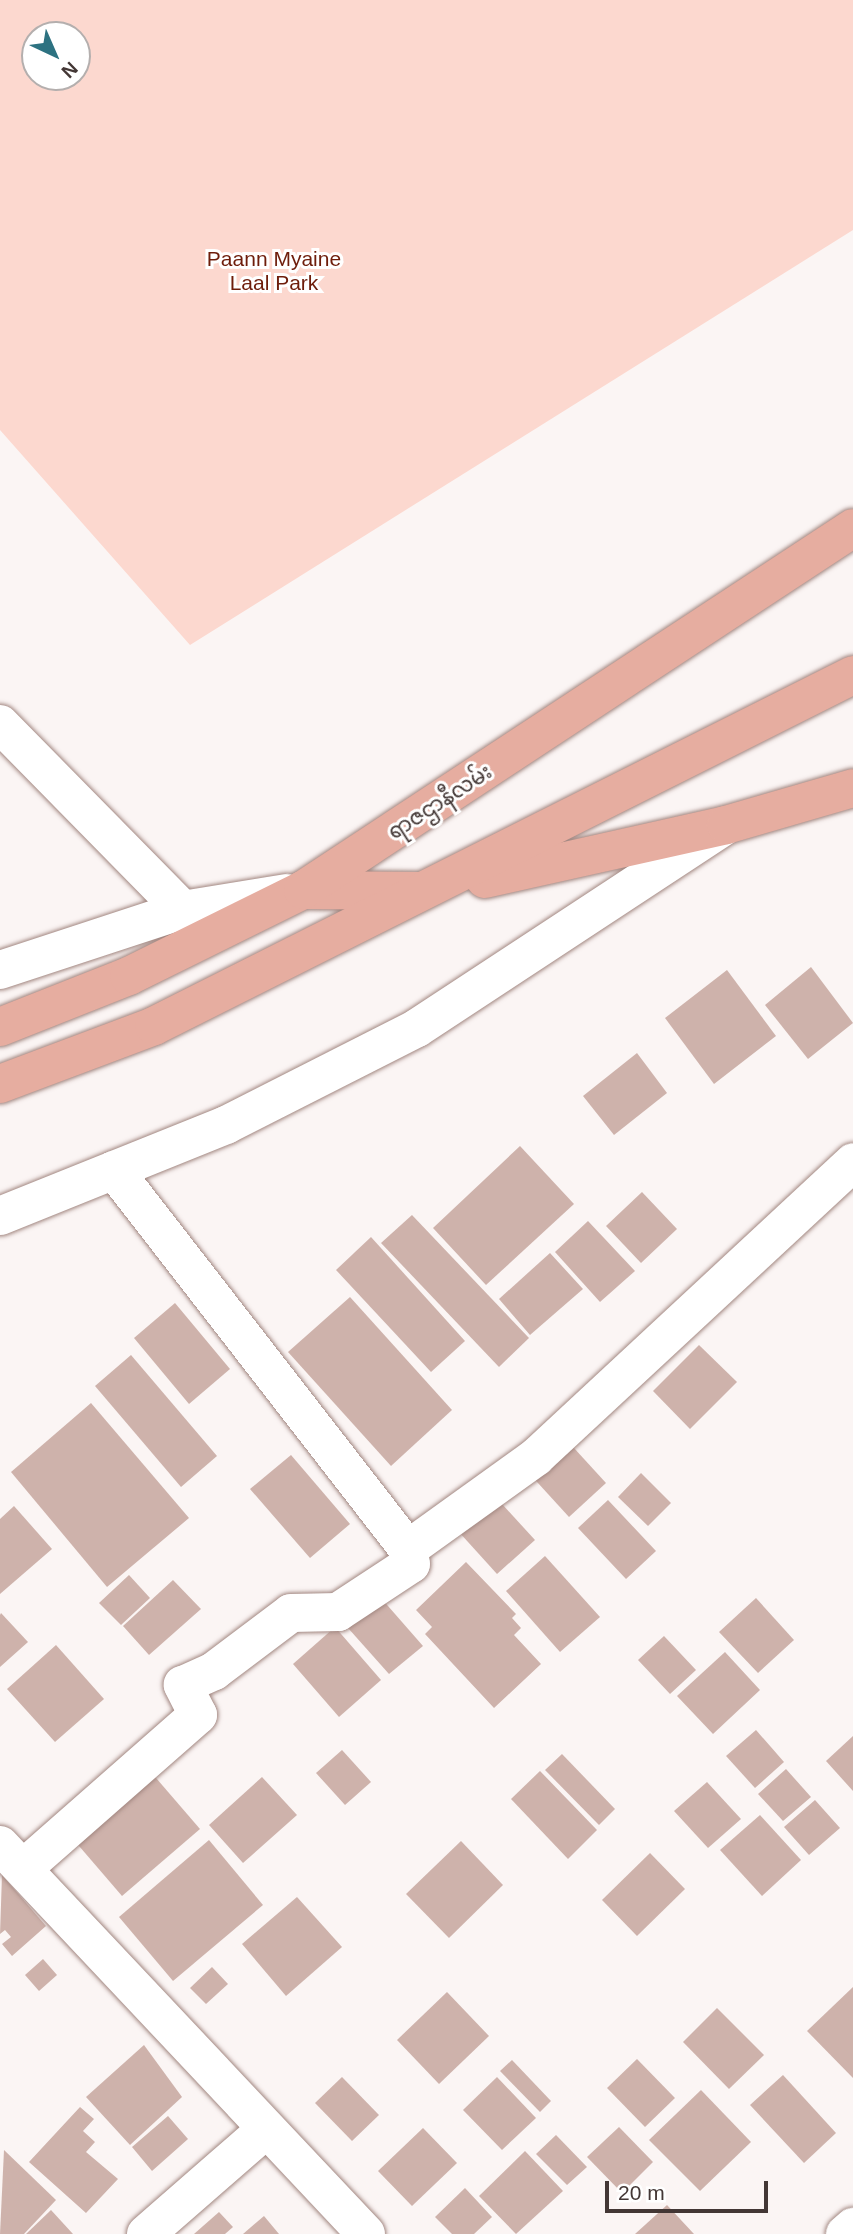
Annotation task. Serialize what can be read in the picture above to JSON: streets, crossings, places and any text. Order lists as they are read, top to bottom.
{
  "streets": {
    "main road": ["ရာဇဌာနီလမ်း"]
  },
  "parks": ["Paann Myaine Laal Park"],
  "scale_bar": "20 m",
  "north": "bottom right"
}
